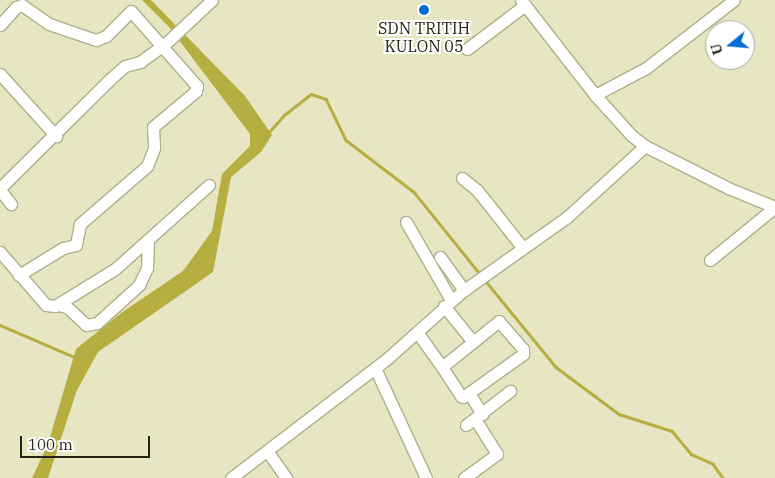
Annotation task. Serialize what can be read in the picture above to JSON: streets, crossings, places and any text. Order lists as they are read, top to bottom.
{
  "places": ["SDN TRITIH KULON 05"],
  "scale_bar": "100 m",
  "north": "left"
}
